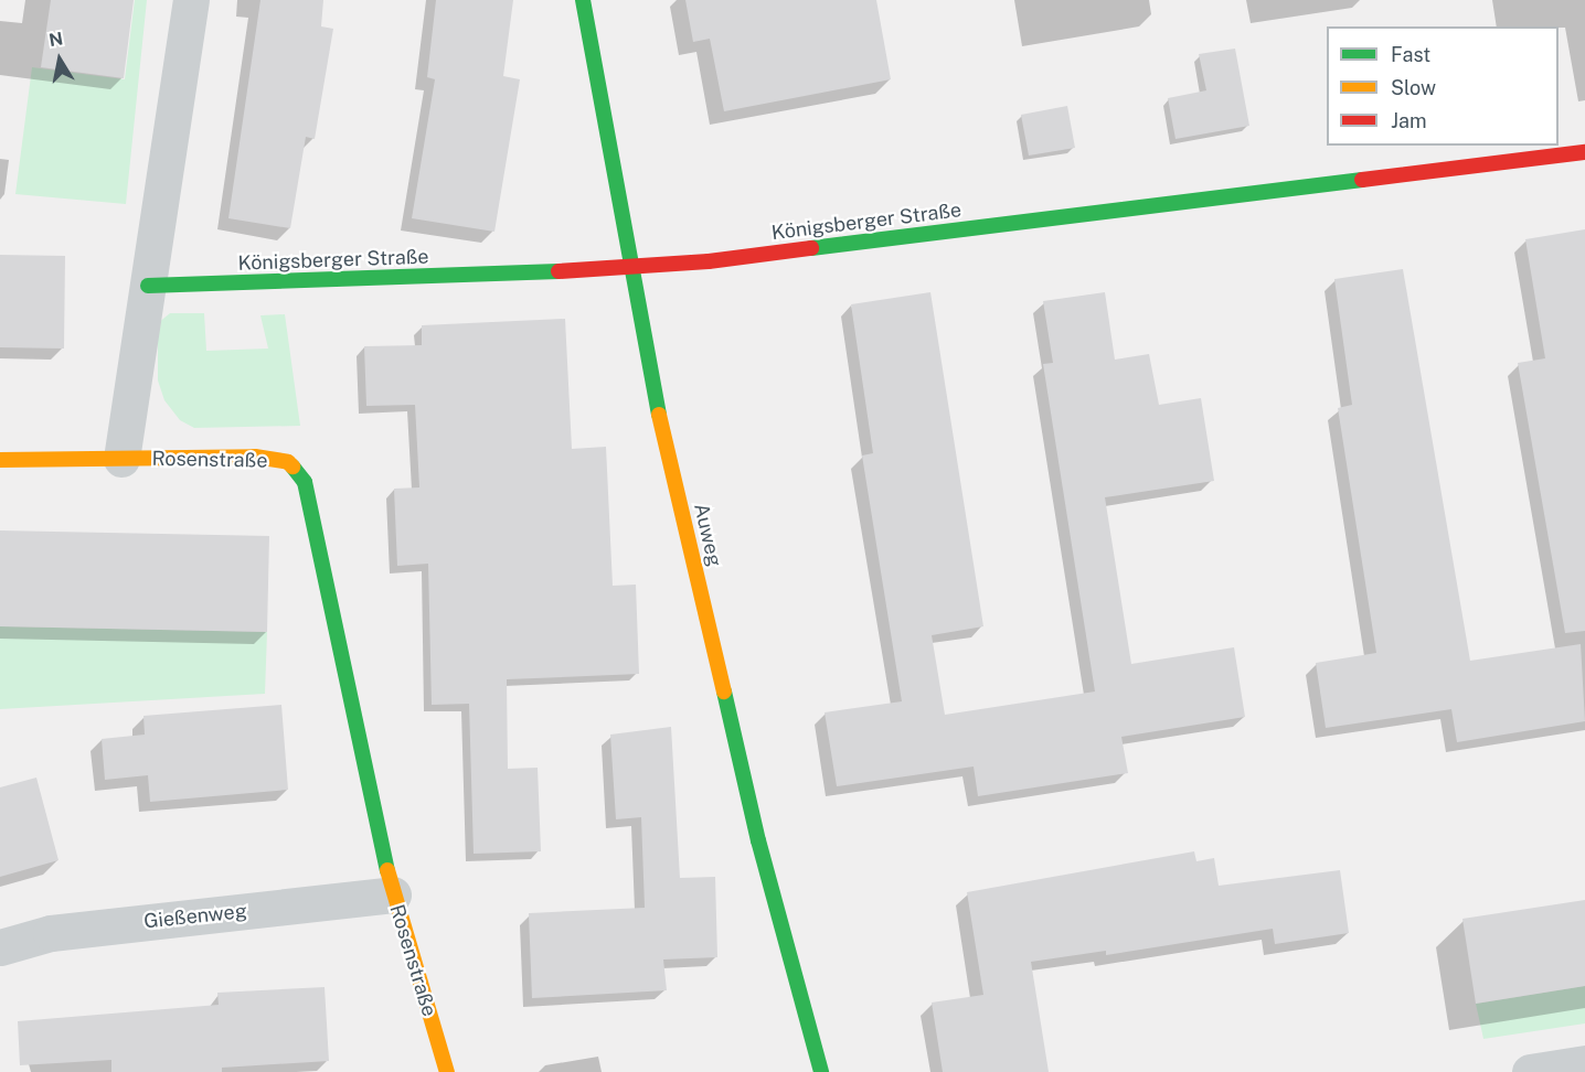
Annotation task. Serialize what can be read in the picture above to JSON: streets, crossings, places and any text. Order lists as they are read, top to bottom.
{
  "streets": {
    "street": [
      "Königsberger Straße",
      "Rosenstraße",
      "Auweg",
      "Gießenweg"
    ]
  },
  "crossings": [
    ["Königsberger Straße", "Rosenstraße"],
    ["Königsberger Straße", "Auweg"],
    ["Rosenstraße", "Gießenweg"]
  ],
  "legend": ["Fast", "Slow", "Jam"],
  "north": "top"
}
